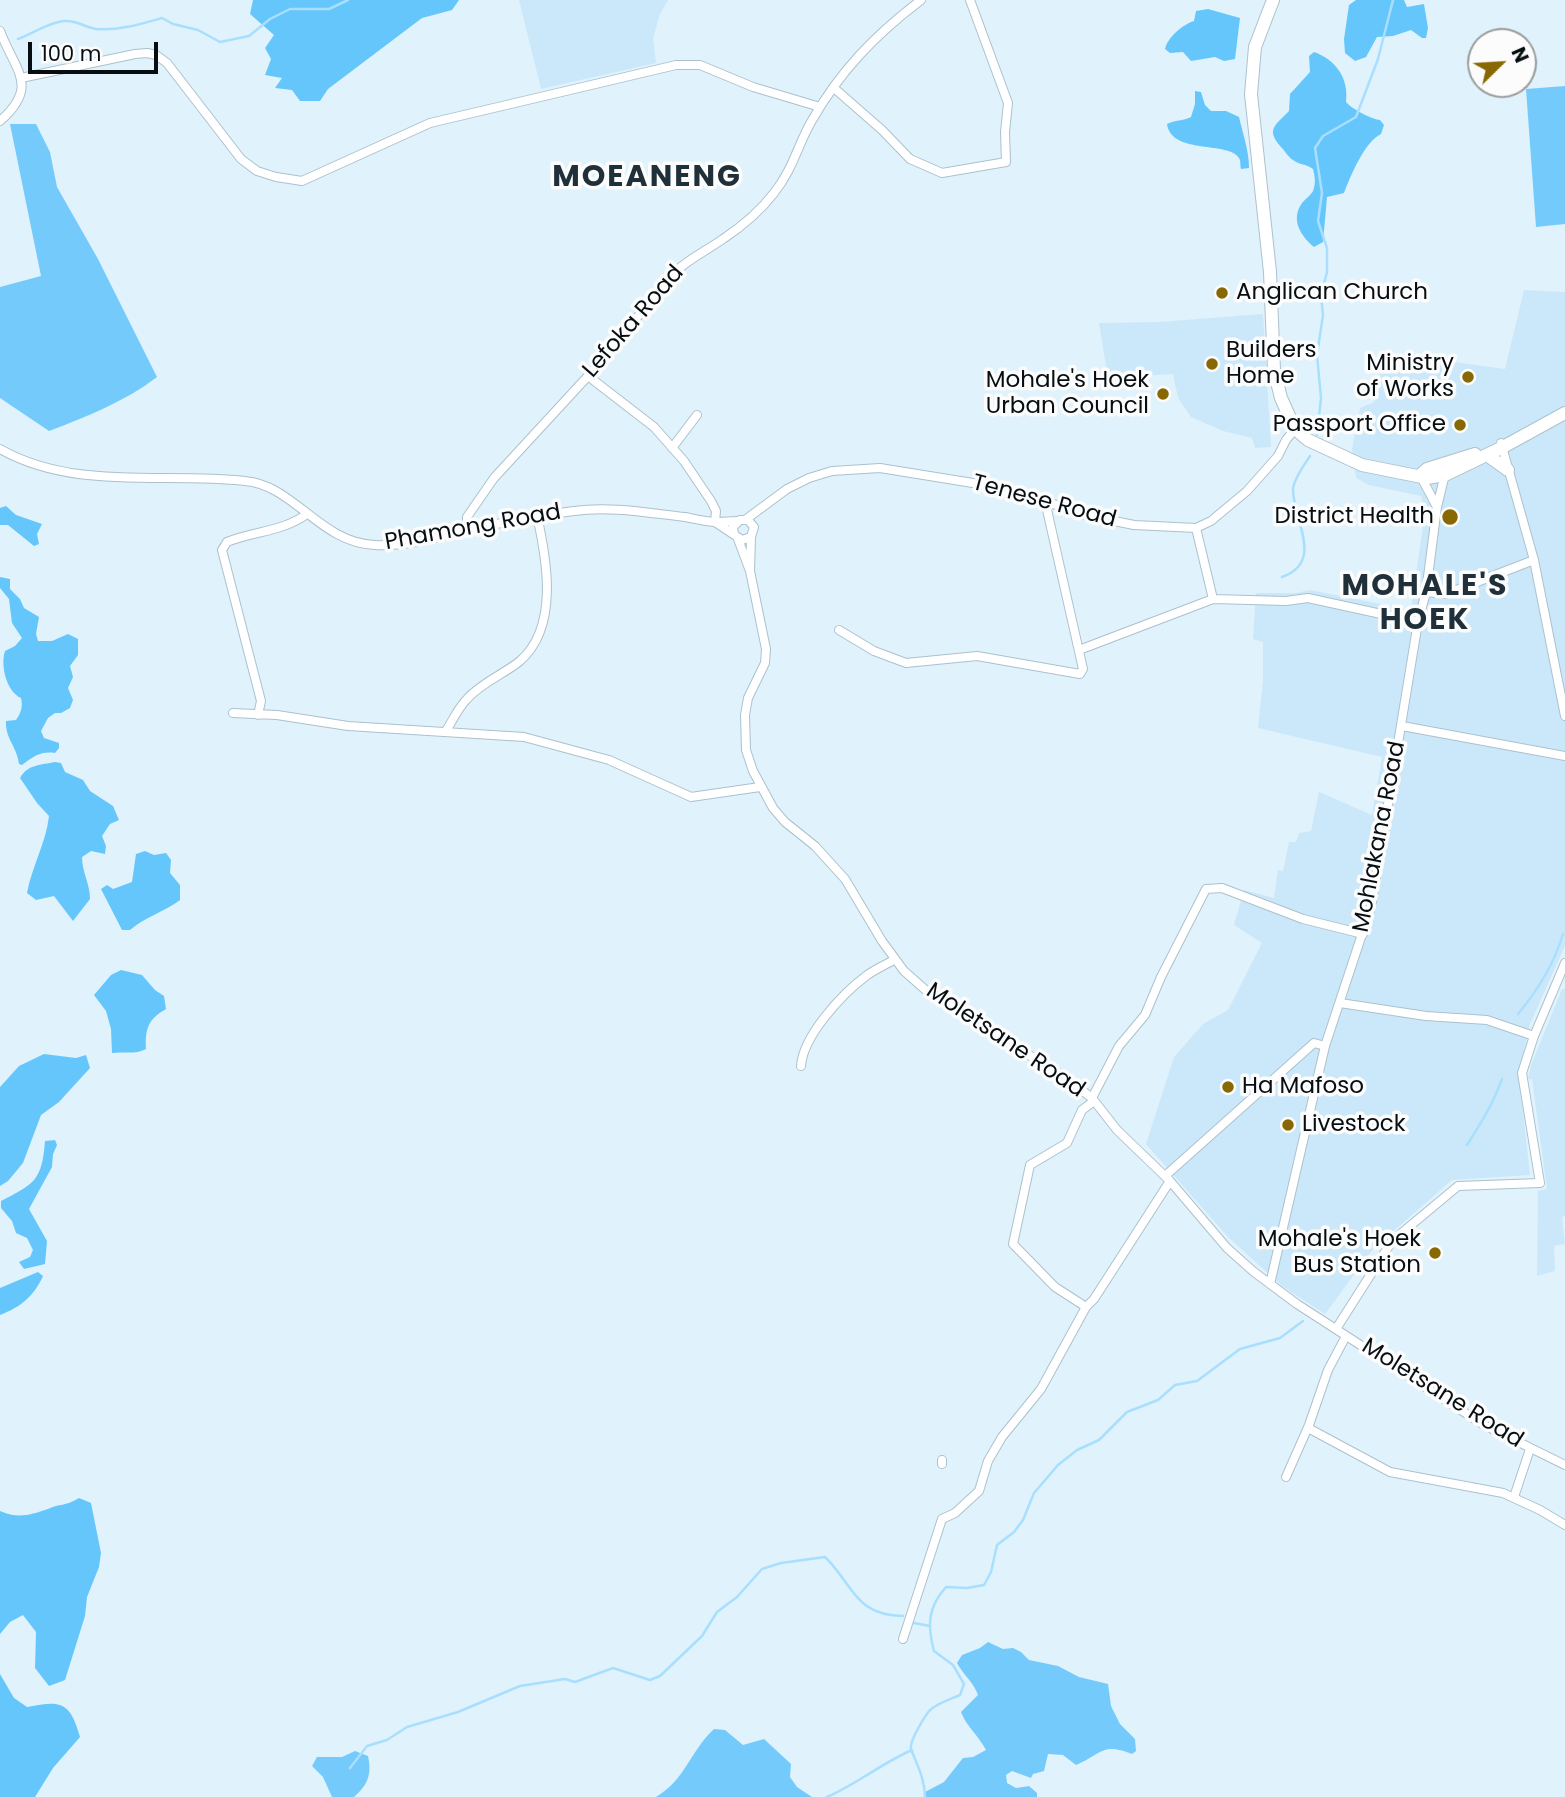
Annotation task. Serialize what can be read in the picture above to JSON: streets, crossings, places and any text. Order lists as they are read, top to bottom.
{
  "streets": {
    "street": [
      "Lefoka Road",
      "Tenese Road",
      "Phamong Road",
      "Mohlakana Road",
      "Moletsane Road"
    ]
  },
  "crossings": [
    ["Lefoka Road", "Phamong Road"],
    ["Tenese Road", "Phamong Road"],
    ["Tenese Road", "Moletsane Road"],
    ["Phamong Road", "Moletsane Road"],
    ["Mohlakana Road", "Moletsane Road"]
  ],
  "districts": ["MOEANENG", "MOHALE'S HOEK"],
  "places": [
    "Anglican Church",
    "Builders Home",
    "Ministry of Works",
    "Mohale's Hoek Urban Council",
    "Passport Office",
    "District Health",
    "Ha Mafoso",
    "Livestock",
    "Mohale's Hoek Bus Station"
  ],
  "scale_bar": "100 m",
  "north": "top right"
}
